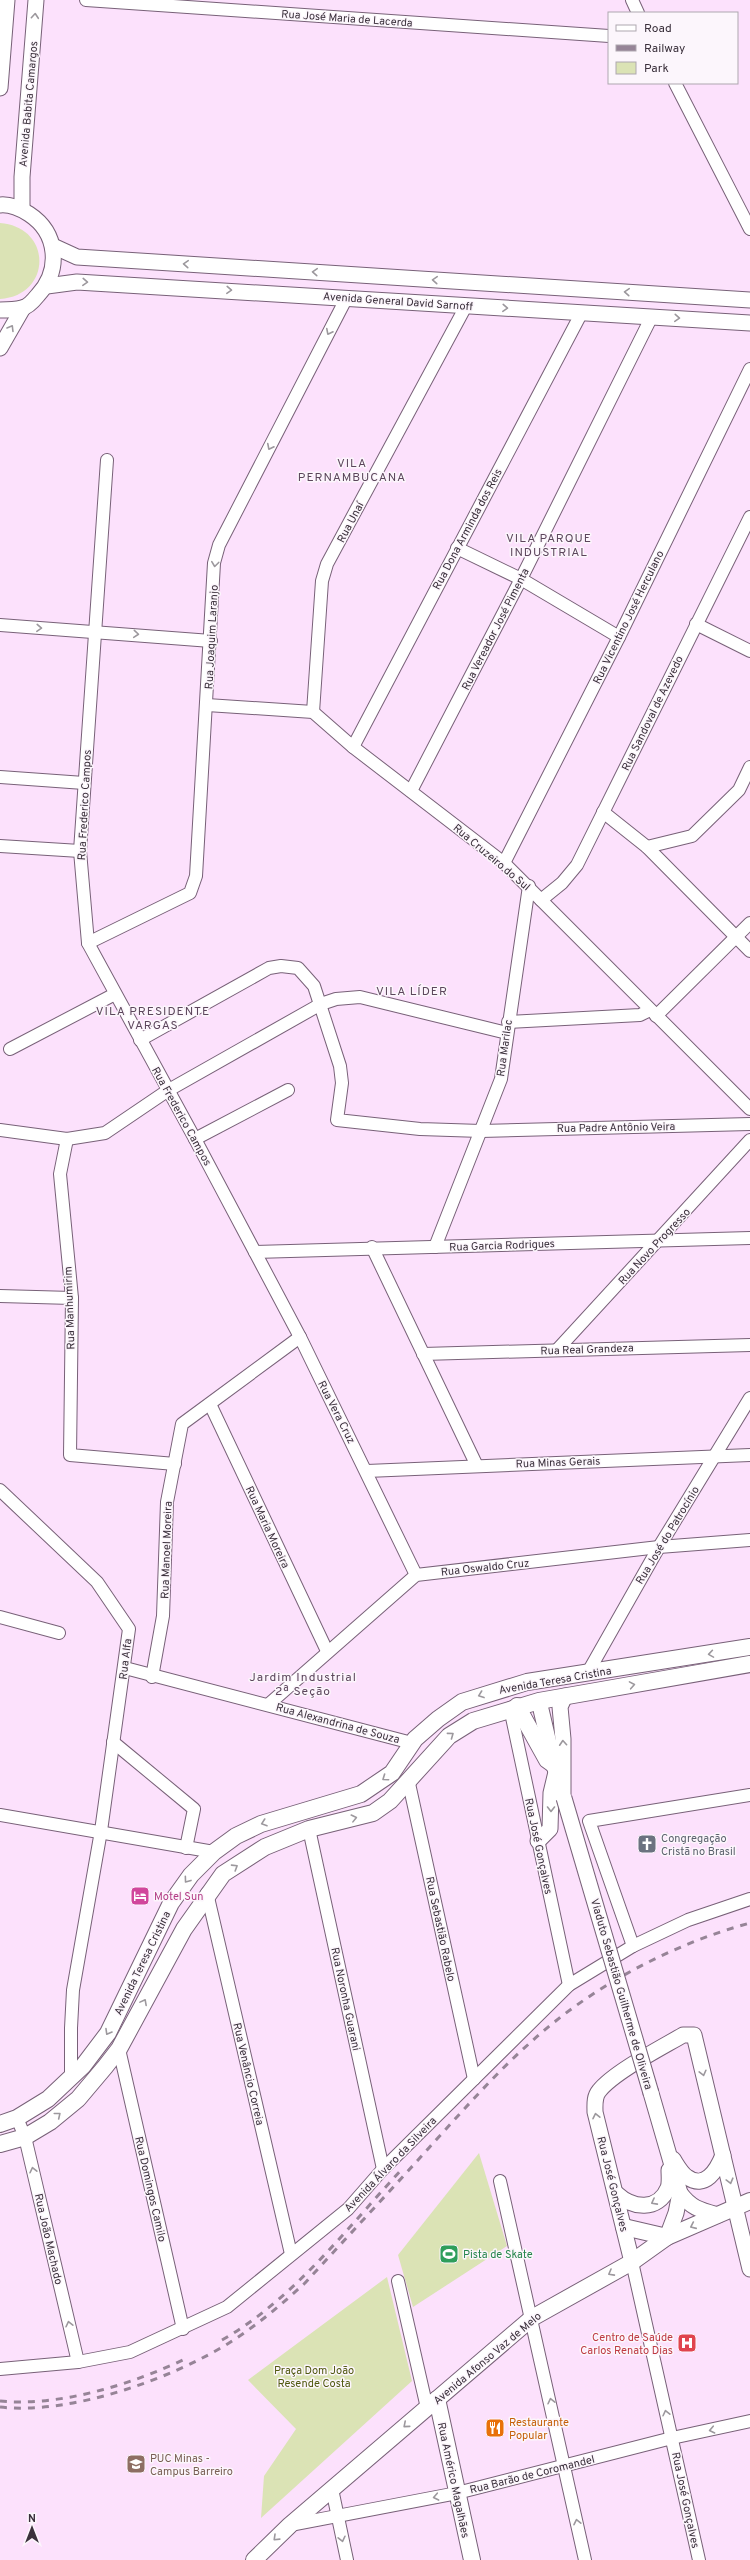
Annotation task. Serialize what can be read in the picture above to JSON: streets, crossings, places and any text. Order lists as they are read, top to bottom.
{
  "streets": {
    "main road": ["Avenida Teresa Cristina", "Avenida Afonso Vaz de Melo", "Rua Américo Magalhães"],
    "street": [
      "Rua José Maria de Lacerda",
      "Avenida Babita Camargos",
      "Avenida General David Sarnoff",
      "Rua Unaí",
      "Rua Dona Arminda dos Reis",
      "Rua Vicentino José Herculano",
      "Rua Vereador José Pimenta",
      "Rua Joaquim Laranjo",
      "Rua Sandoval de Azevedo",
      "Rua Frederico Campos",
      "Rua Cruzeiro do Sul",
      "Rua Marilac",
      "Rua Padre Antônio Veira",
      "Rua Garcia Rodrigues",
      "Rua Novo Progresso",
      "Rua Manhumirim",
      "Rua Real Grandeza",
      "Rua Vera Cruz",
      "Rua Minas Gerais",
      "Rua Maria Moreira",
      "Rua José do Patrocínio",
      "Rua Manoel Moreira",
      "Rua Oswaldo Cruz",
      "Rua Alfa",
      "Rua Alexandrina de Souza",
      "Rua José Gonçalves",
      "Rua Sebastião Rabelo",
      "Viaduto Sebastião Guilherme de Oliveira",
      "Rua Noronha Guarani",
      "Rua Venâncio Correia",
      "Avenida Álvaro da Silveira",
      "Rua Domingos Camilo",
      "Rua João Machado",
      "Rua Barão de Coromandel"
    ]
  },
  "crossings": [
    ["Avenida General David Sarnoff", "Rua Unaí"],
    ["Avenida General David Sarnoff", "Rua Dona Arminda dos Reis"],
    ["Avenida General David Sarnoff", "Rua Vereador José Pimenta"],
    ["Avenida General David Sarnoff", "Rua Joaquim Laranjo"],
    ["Rua Unaí", "Rua Cruzeiro do Sul"],
    ["Rua Dona Arminda dos Reis", "Rua Cruzeiro do Sul"],
    ["Rua Vicentino José Herculano", "Rua Cruzeiro do Sul"],
    ["Rua Vereador José Pimenta", "Rua Cruzeiro do Sul"],
    ["Rua Joaquim Laranjo", "Rua Frederico Campos"],
    ["Rua Sandoval de Azevedo", "Rua Cruzeiro do Sul"],
    ["Rua Frederico Campos", "Rua Garcia Rodrigues"],
    ["Rua Frederico Campos", "Rua Vera Cruz"],
    ["Rua Cruzeiro do Sul", "Rua Marilac"],
    ["Rua Marilac", "Rua Padre Antônio Veira"],
    ["Rua Marilac", "Rua Garcia Rodrigues"],
    ["Rua Garcia Rodrigues", "Rua Novo Progresso"],
    ["Rua Garcia Rodrigues", "Rua Vera Cruz"],
    ["Rua Novo Progresso", "Rua Real Grandeza"],
    ["Rua Manhumirim", "Rua Manoel Moreira"],
    ["Rua Vera Cruz", "Rua Minas Gerais"],
    ["Rua Vera Cruz", "Rua Oswaldo Cruz"],
    ["Rua Minas Gerais", "Rua José do Patrocínio"],
    ["Rua Maria Moreira", "Rua Manoel Moreira"],
    ["Rua José do Patrocínio", "Rua Oswaldo Cruz"],
    ["Rua José do Patrocínio", "Avenida Teresa Cristina"],
    ["Rua Manoel Moreira", "Rua Alexandrina de Souza"],
    ["Rua Alfa", "Avenida Teresa Cristina"],
    ["Rua Alfa", "Rua Alexandrina de Souza"],
    ["Avenida Teresa Cristina", "Rua Alexandrina de Souza"],
    ["Avenida Teresa Cristina", "Rua José Gonçalves"],
    ["Avenida Teresa Cristina", "Rua Sebastião Rabelo"],
    ["Avenida Teresa Cristina", "Viaduto Sebastião Guilherme de Oliveira"],
    ["Avenida Teresa Cristina", "Rua Noronha Guarani"],
    ["Avenida Teresa Cristina", "Rua Venâncio Correia"],
    ["Avenida Teresa Cristina", "Rua Domingos Camilo"],
    ["Avenida Teresa Cristina", "Rua João Machado"],
    ["Rua José Gonçalves", "Avenida Álvaro da Silveira"],
    ["Rua José Gonçalves", "Avenida Afonso Vaz de Melo"],
    ["Rua José Gonçalves", "Rua Barão de Coromandel"],
    ["Rua Sebastião Rabelo", "Avenida Álvaro da Silveira"],
    ["Viaduto Sebastião Guilherme de Oliveira", "Avenida Afonso Vaz de Melo"],
    ["Rua Noronha Guarani", "Avenida Álvaro da Silveira"],
    ["Rua Venâncio Correia", "Avenida Álvaro da Silveira"],
    ["Avenida Álvaro da Silveira", "Rua Domingos Camilo"],
    ["Avenida Álvaro da Silveira", "Rua João Machado"],
    ["Avenida Afonso Vaz de Melo", "Rua Barão de Coromandel"],
    ["Avenida Afonso Vaz de Melo", "Rua Américo Magalhães"],
    ["Rua Barão de Coromandel", "Rua Américo Magalhães"]
  ],
  "one_way": [
    "Rua Joaquim Laranjo",
    "Rua João Machado",
    "Avenida Afonso Vaz de Melo",
    "Rua Barão de Coromandel"
  ],
  "districts": [
    "VILA PERNAMBUCANA",
    "VILA PARQUE INDUSTRIAL",
    "VILA LÍDER",
    "VILA PRESIDENTE VARGAS",
    "Jardim Industrial 2ª Seção"
  ],
  "parks": ["Praça Dom João Resende Costa"],
  "places": {
    "church": ["Congregação Cristã no Brasil"],
    "hotel": ["Motel Sun"],
    "sports": ["Pista de Skate"],
    "hospital": ["Centro de Saúde Carlos Renato Dias"],
    "restaurant": ["Restaurante Popular"],
    "school or university": ["PUC Minas - Campus Barreiro"]
  },
  "legend": ["Road", "Railway", "Park"],
  "north": "top"
}
